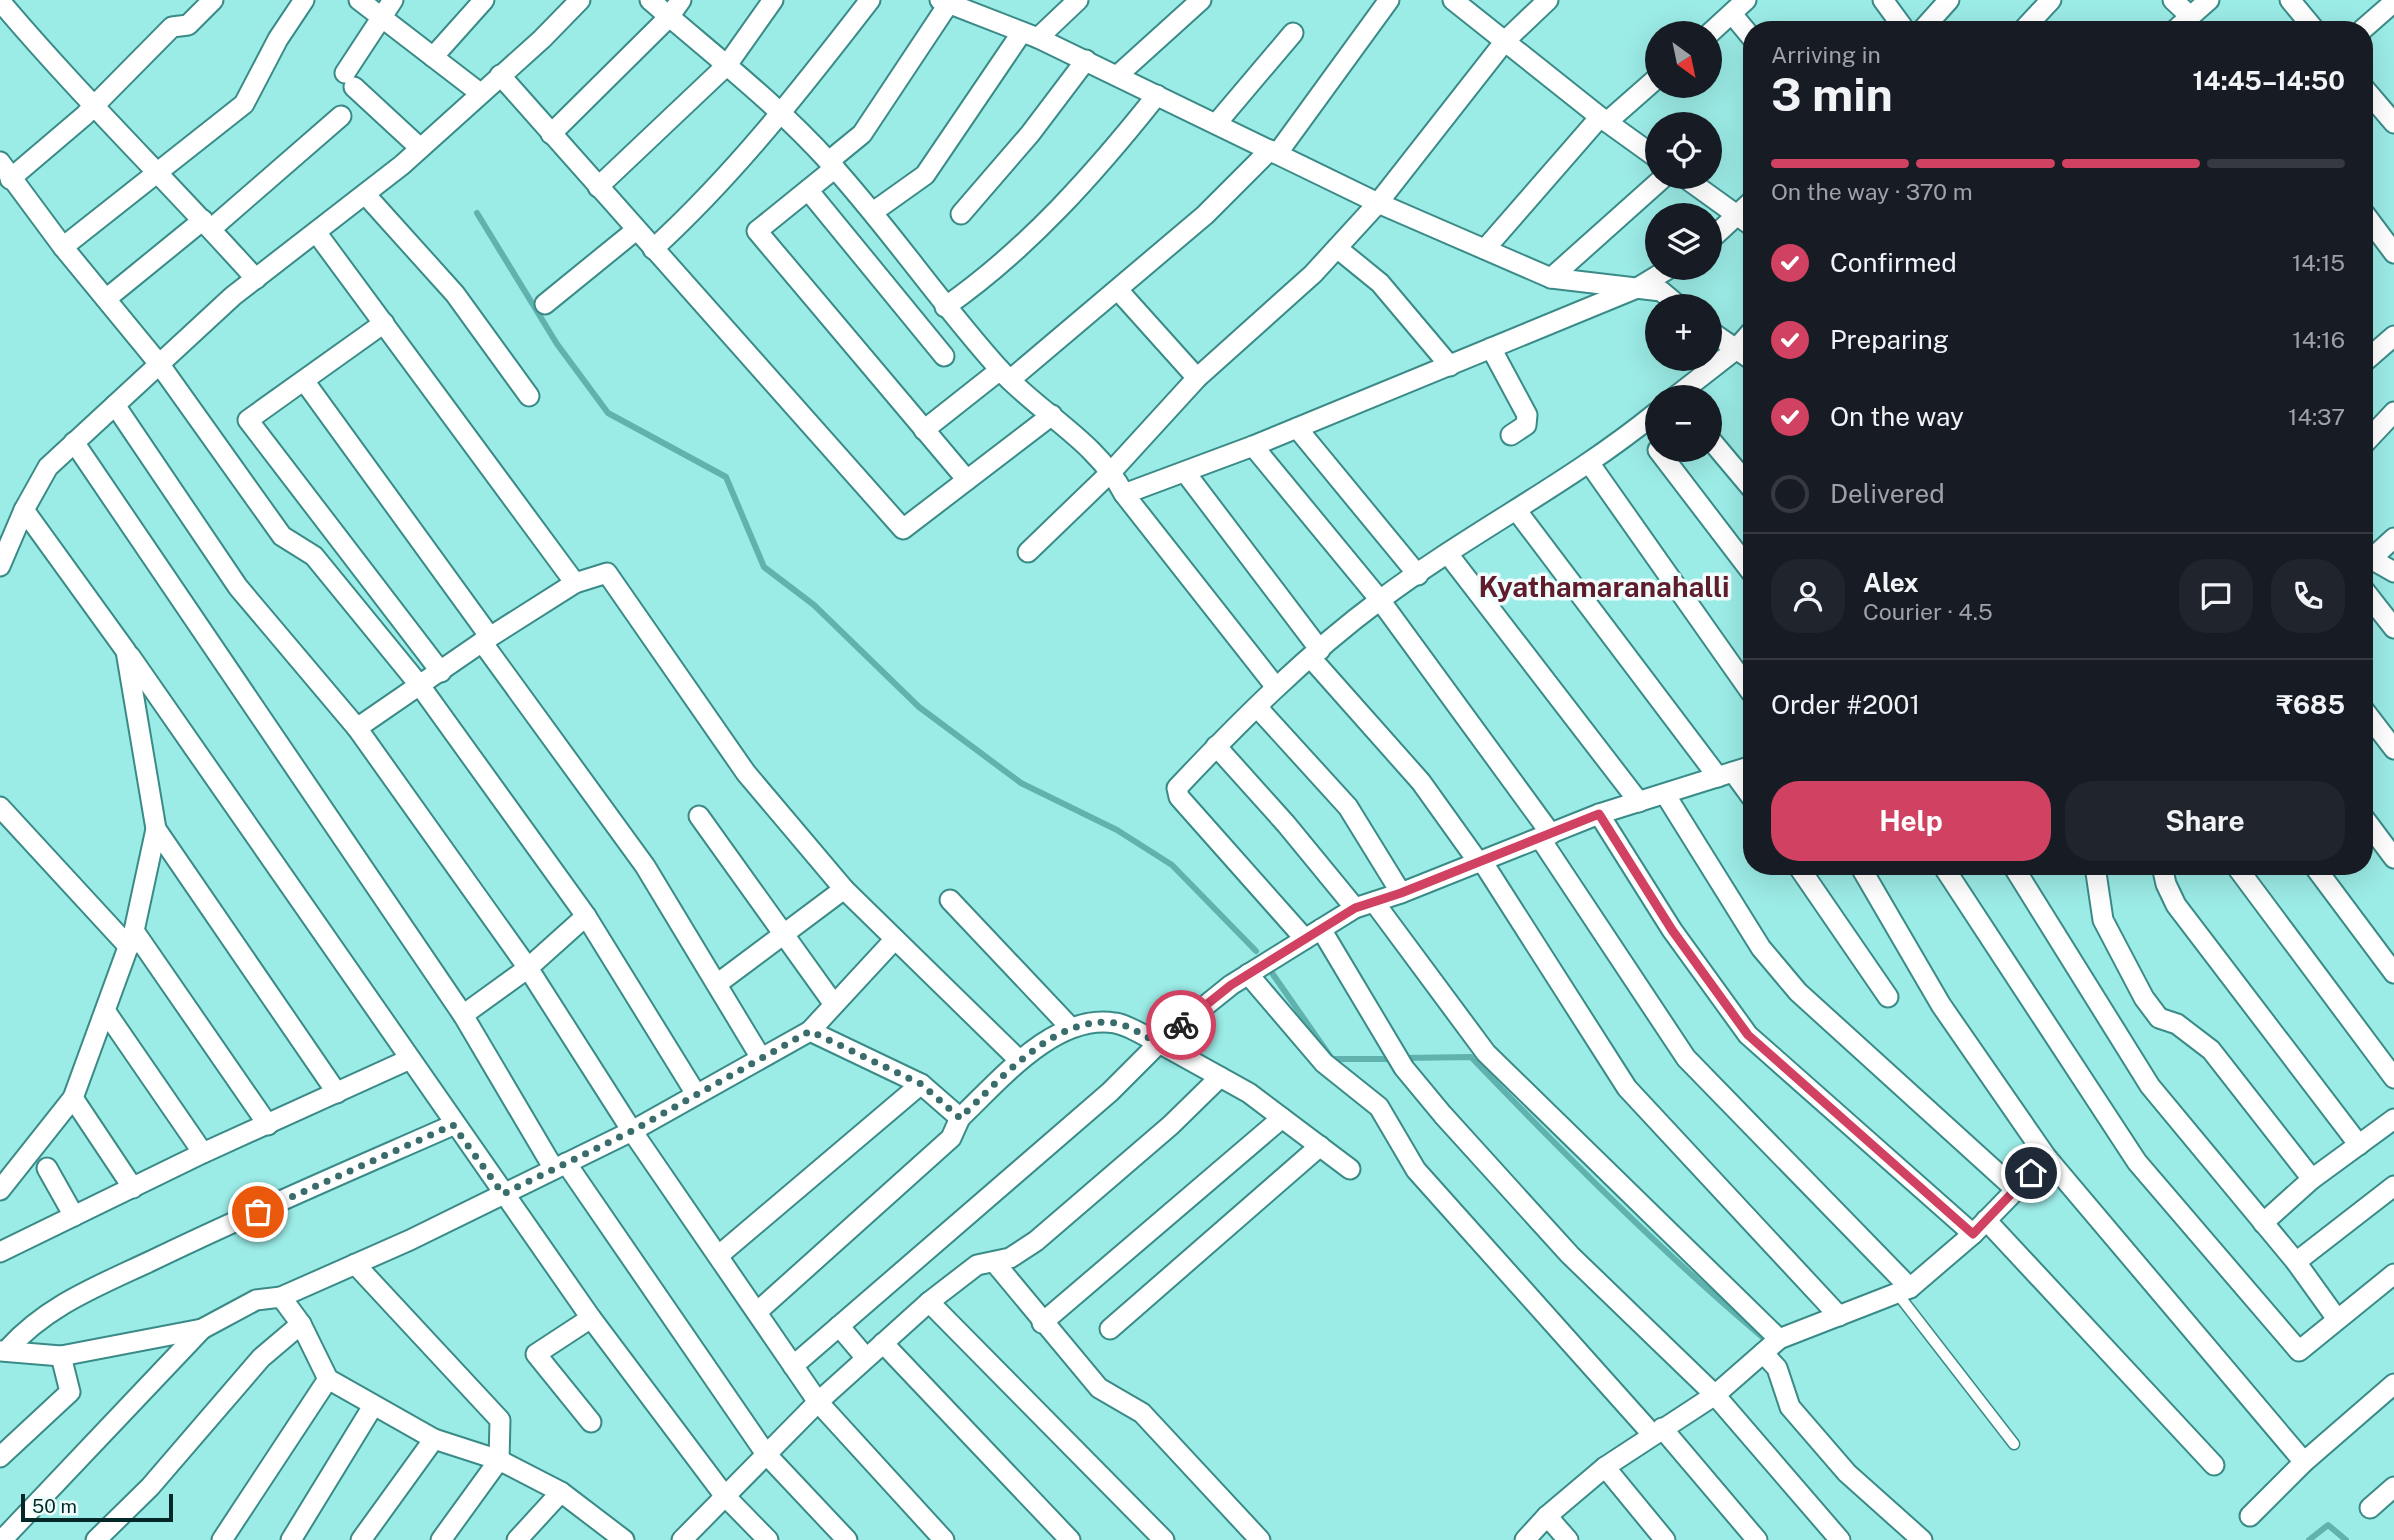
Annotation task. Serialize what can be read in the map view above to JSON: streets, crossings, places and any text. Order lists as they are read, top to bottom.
{
  "districts": ["Kyathamaranahalli"],
  "scale_bar": "50 m",
  "north": "bottom right",
  "page": {
    "map_buttons": ["+", "−"],
    "heading": ["3 min", "Arriving in", "14:45–14:50"],
    "panel": [
      "Alex",
      "Courier · 4.5",
      "Order #2001",
      "₹685"
    ],
    "bar": "On the way · 370 m",
    "list": [
      ["Confirmed", "14:15"],
      ["Preparing", "14:16"],
      ["On the way", "14:37"],
      "Delivered"
    ],
    "buttons": ["Help", "Share"],
    "scale": "50 m"
  }
}
